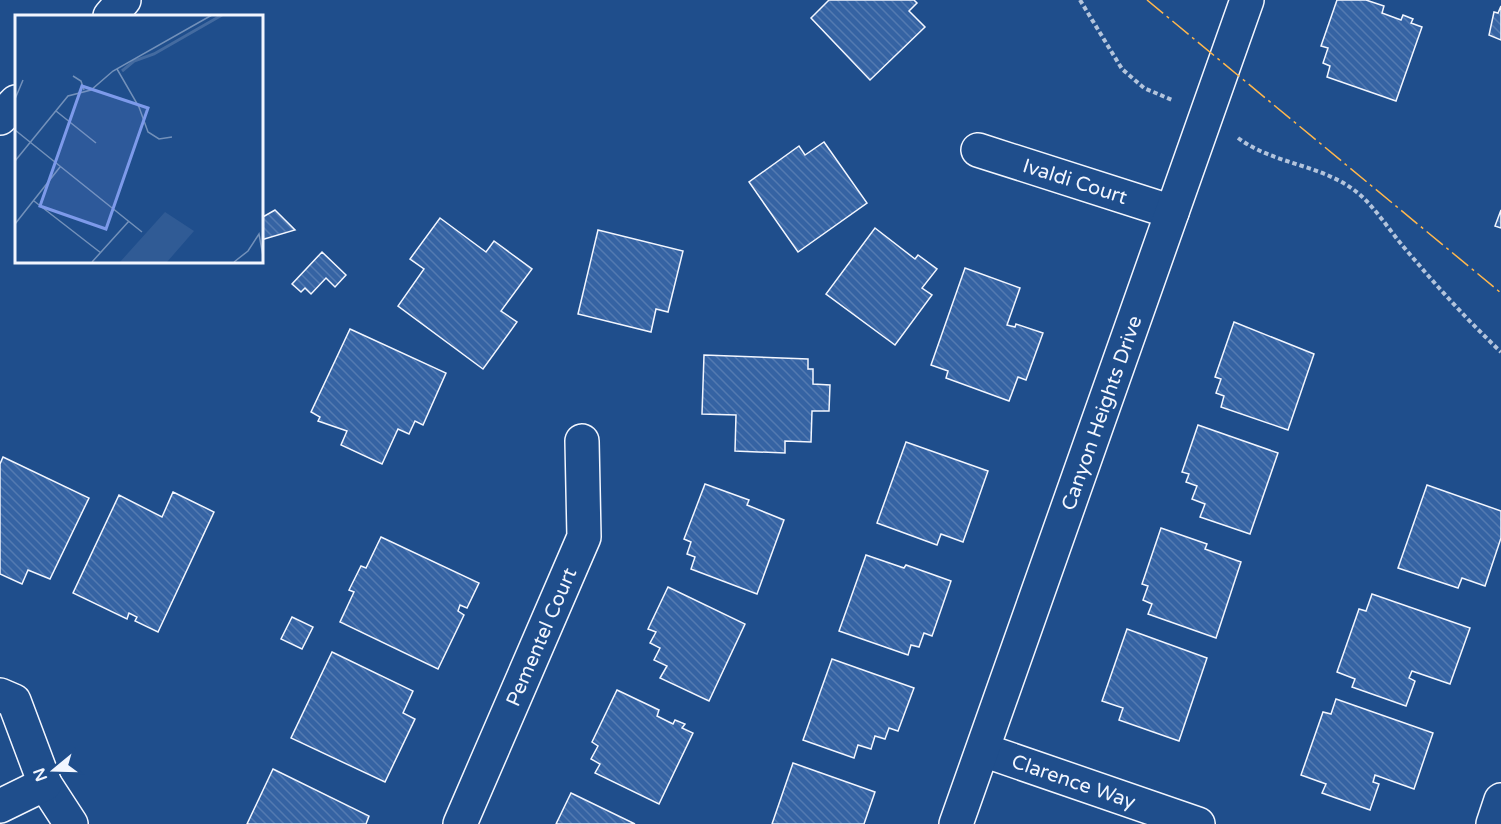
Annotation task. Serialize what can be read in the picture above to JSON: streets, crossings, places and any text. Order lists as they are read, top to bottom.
{
  "streets": {
    "street": [
      "Ivaldi Court",
      "Canyon Heights Drive",
      "Pementel Court",
      "Clarence Way"
    ]
  },
  "crossings": [
    ["Ivaldi Court", "Canyon Heights Drive"],
    ["Canyon Heights Drive", "Clarence Way"]
  ],
  "north": "left"
}
